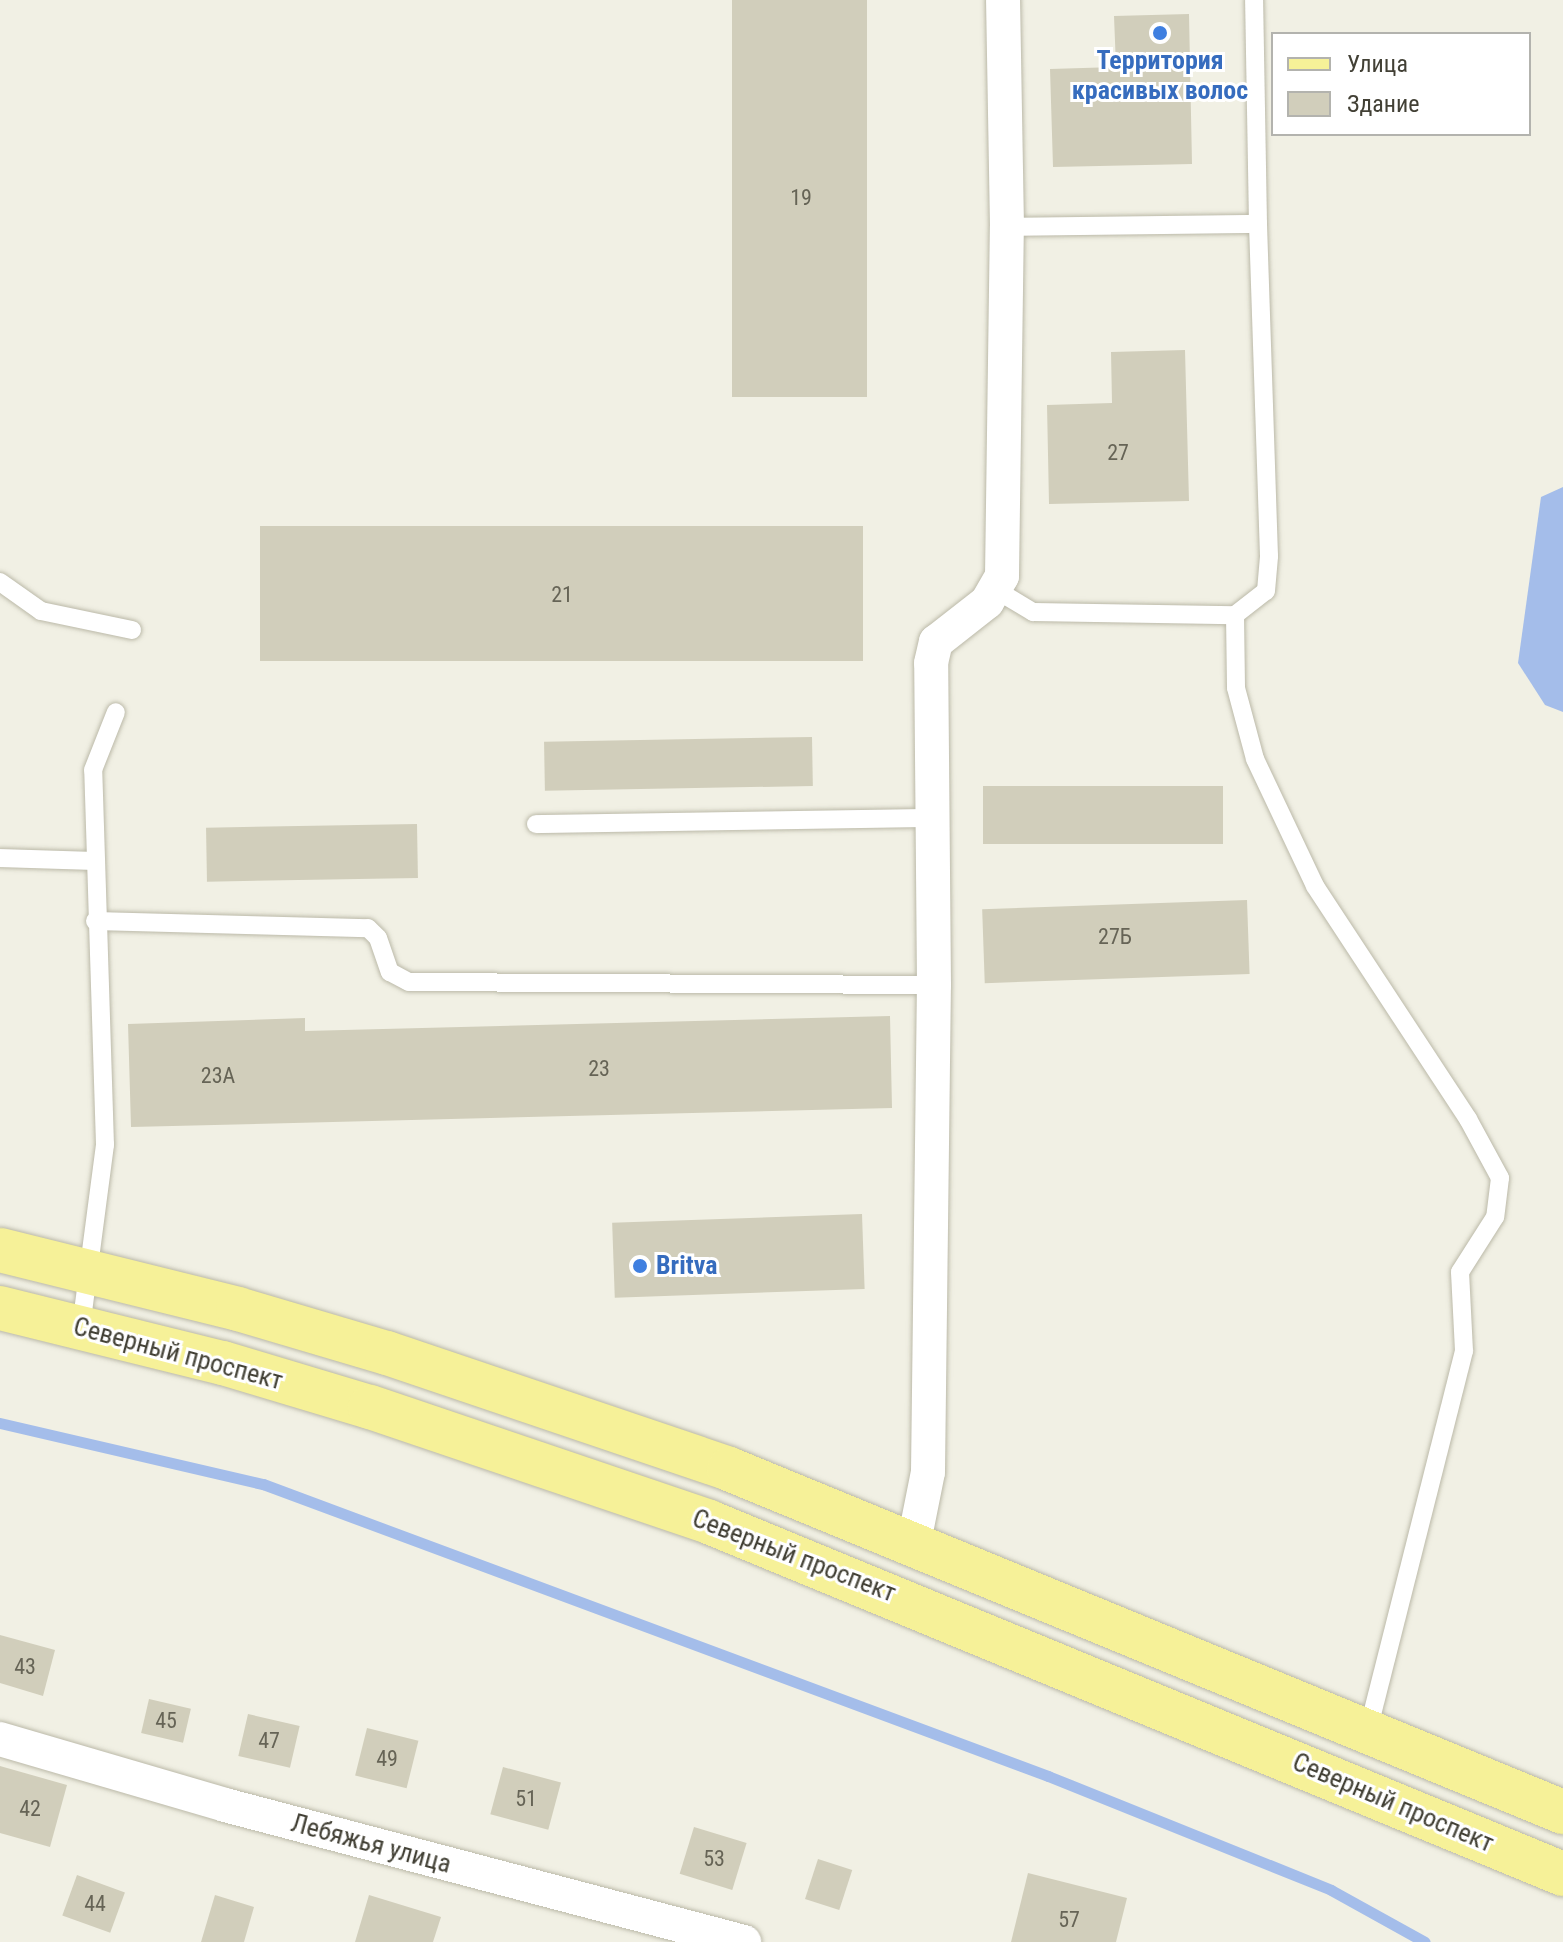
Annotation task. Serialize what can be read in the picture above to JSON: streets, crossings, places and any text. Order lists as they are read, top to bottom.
{
  "streets": {
    "main road": ["Северный проспект"],
    "street": ["Лебяжья улица"]
  },
  "places": ["Территория красивых волос", "Britva"],
  "house_numbers": [
    "19",
    "27",
    "21",
    "27Б",
    "23",
    "23А",
    "43",
    "45",
    "47",
    "49",
    "51",
    "42",
    "53",
    "44",
    "57"
  ],
  "legend": ["Улица", "Здание"]
}
